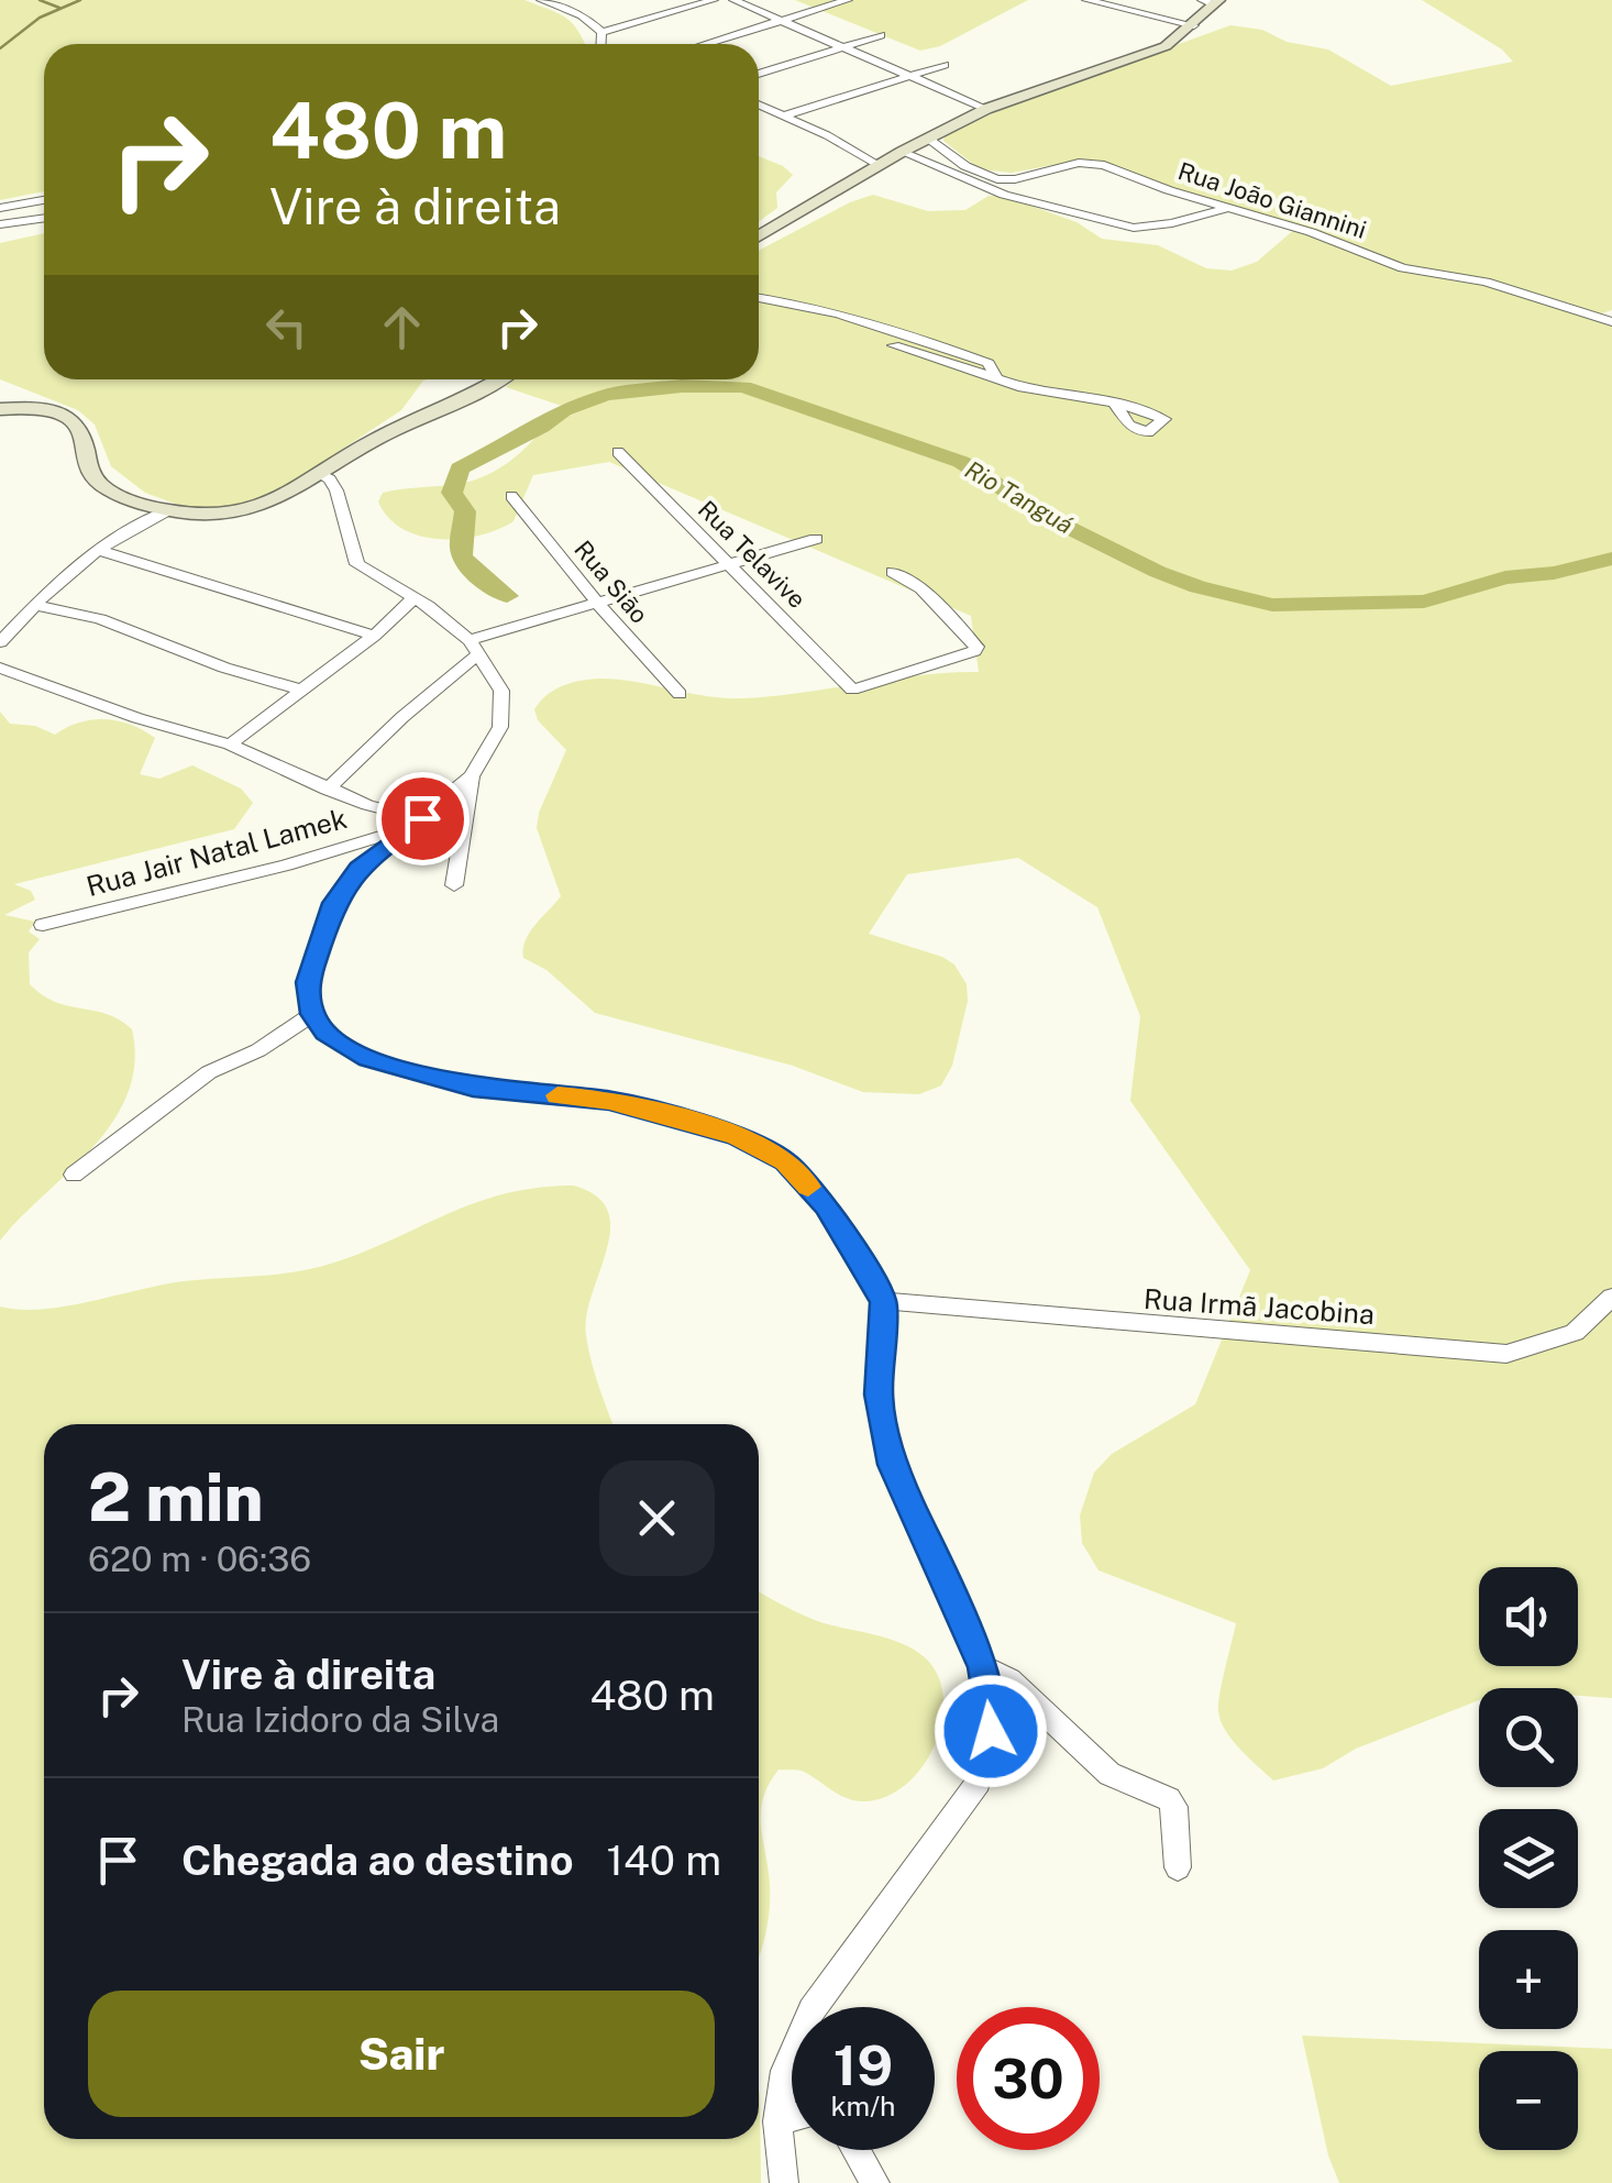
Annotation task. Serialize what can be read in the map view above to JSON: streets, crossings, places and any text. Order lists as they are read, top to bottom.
{
  "streets": {
    "street": [
      "Rua João Giannini",
      "Rua Telavive",
      "Rua Sião",
      "Rua Jair Natal Lamek",
      "Rua Irmã Jacobina"
    ]
  },
  "water": ["Rio Tanguá"],
  "page": {
    "turn": ["480 m", "Vire à direita"],
    "heading": ["2 min", "620 m · 06:36"],
    "map_buttons": ["+", "−"],
    "list": [
      {
        "name": "Vire à direita",
        "note": "Rua Izidoro da Silva",
        "value": "480 m"
      },
      {
        "name": "Chegada ao destino",
        "value": "140 m"
      }
    ],
    "buttons": "Sair",
    "speed": "19 km/h",
    "limit": "30"
  }
}
